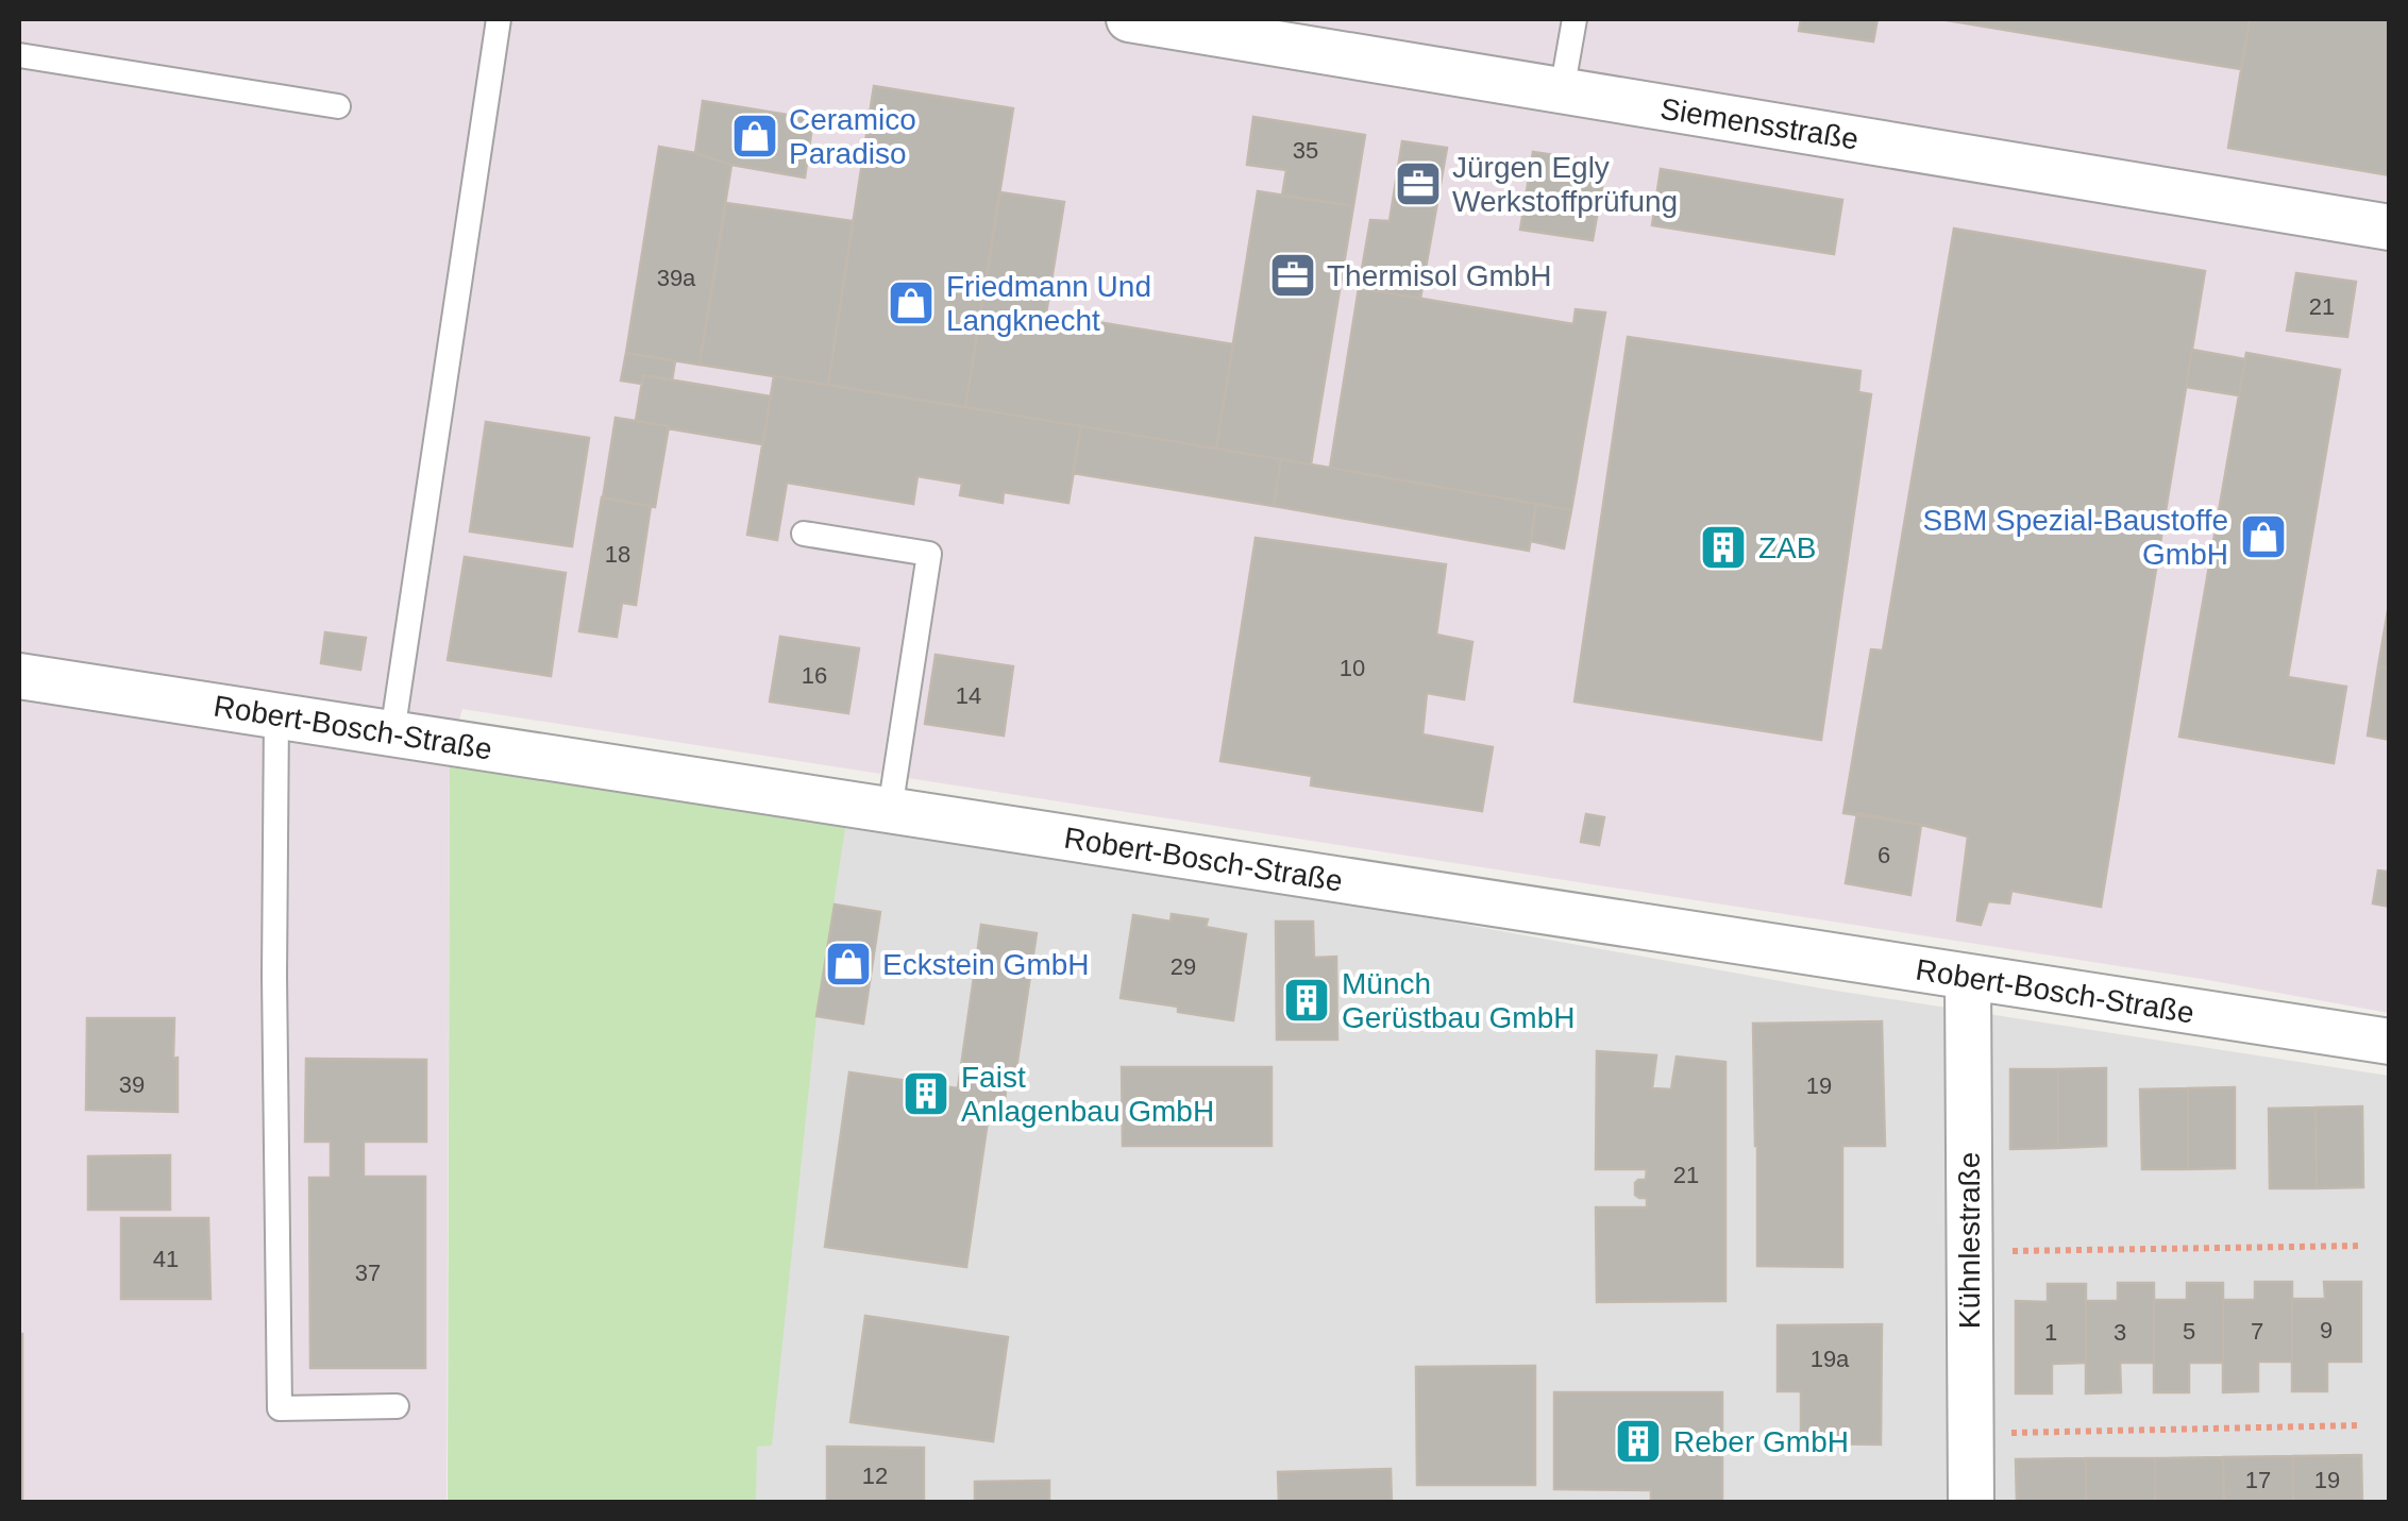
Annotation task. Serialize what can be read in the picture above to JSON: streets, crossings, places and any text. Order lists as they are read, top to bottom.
{
  "streets": {
    "street": ["Siemensstraße", "Robert-Bosch-Straße", "Kühnlestraße"]
  },
  "crossings": [
    ["Robert-Bosch-Straße", "Kühnlestraße"]
  ],
  "places": {
    "shop": [
      "Ceramico Paradiso",
      "Friedmann Und Langknecht",
      "SBM Spezial-Baustoffe GmbH",
      "Eckstein GmbH"
    ],
    "office": ["Jürgen Egly Werkstoffprüfung", "Thermisol GmbH"],
    "building": [
      "ZAB",
      "Münch Gerüstbau GmbH",
      "Faist Anlagenbau GmbH",
      "Reber GmbH"
    ]
  },
  "house_numbers": [
    "35",
    "39a",
    "21",
    "18",
    "10",
    "16",
    "14",
    "6",
    "29",
    "39",
    "19",
    "21",
    "41",
    "37",
    "9",
    "5",
    "7",
    "1",
    "3",
    "19a",
    "12",
    "17",
    "19"
  ]
}
